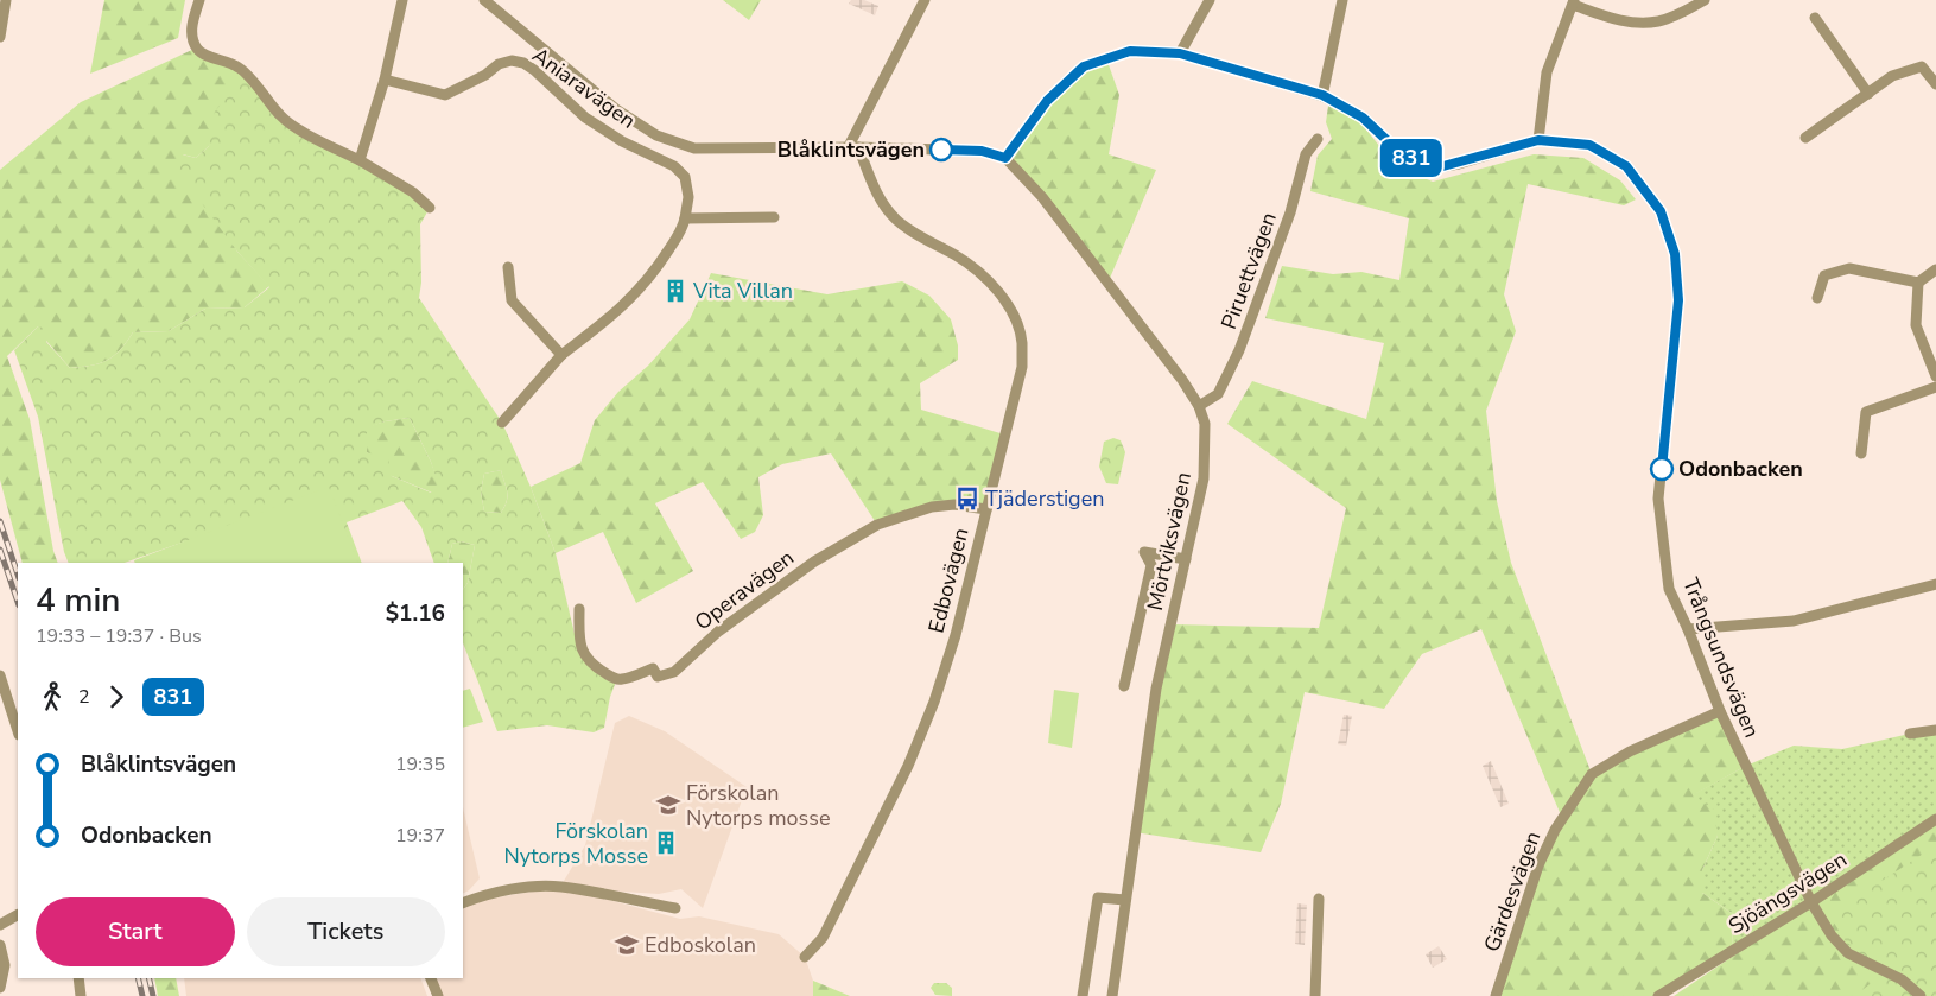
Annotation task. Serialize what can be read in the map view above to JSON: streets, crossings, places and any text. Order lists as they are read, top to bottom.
{
  "streets": {
    "street": [
      "Aniaravägen",
      "Piruettvägen",
      "Mörtviksvägen",
      "Edbovägen",
      "Operavägen",
      "Trångsundsvägen",
      "Gärdesvägen",
      "Sjöängsvägen"
    ]
  },
  "crossings": [
    ["Piruettvägen", "Mörtviksvägen"],
    ["Mörtviksvägen", "Trångsundsvägen"],
    ["Edbovägen", "Operavägen"],
    ["Trångsundsvägen", "Gärdesvägen"],
    ["Trångsundsvägen", "Sjöängsvägen"]
  ],
  "places": {
    "other": ["Blåklintsvägen", "Odonbacken"],
    "building": ["Vita Villan", "Förskolan Nytorps Mosse"],
    "bus stop": ["Tjäderstigen"],
    "school or university": ["Förskolan Nytorps mosse", "Edboskolan"]
  },
  "lines": ["bus line 831"],
  "page": {
    "on_map": "831",
    "heading": ["4 min", "19:33 – 19:37 · Bus", "$1.16"],
    "legs": ["2", "831"],
    "list": [
      {
        "name": "Blåklintsvägen",
        "value": "19:35"
      },
      {
        "name": "Odonbacken",
        "value": "19:37"
      }
    ],
    "buttons": ["Start", "Tickets"]
  }
}
